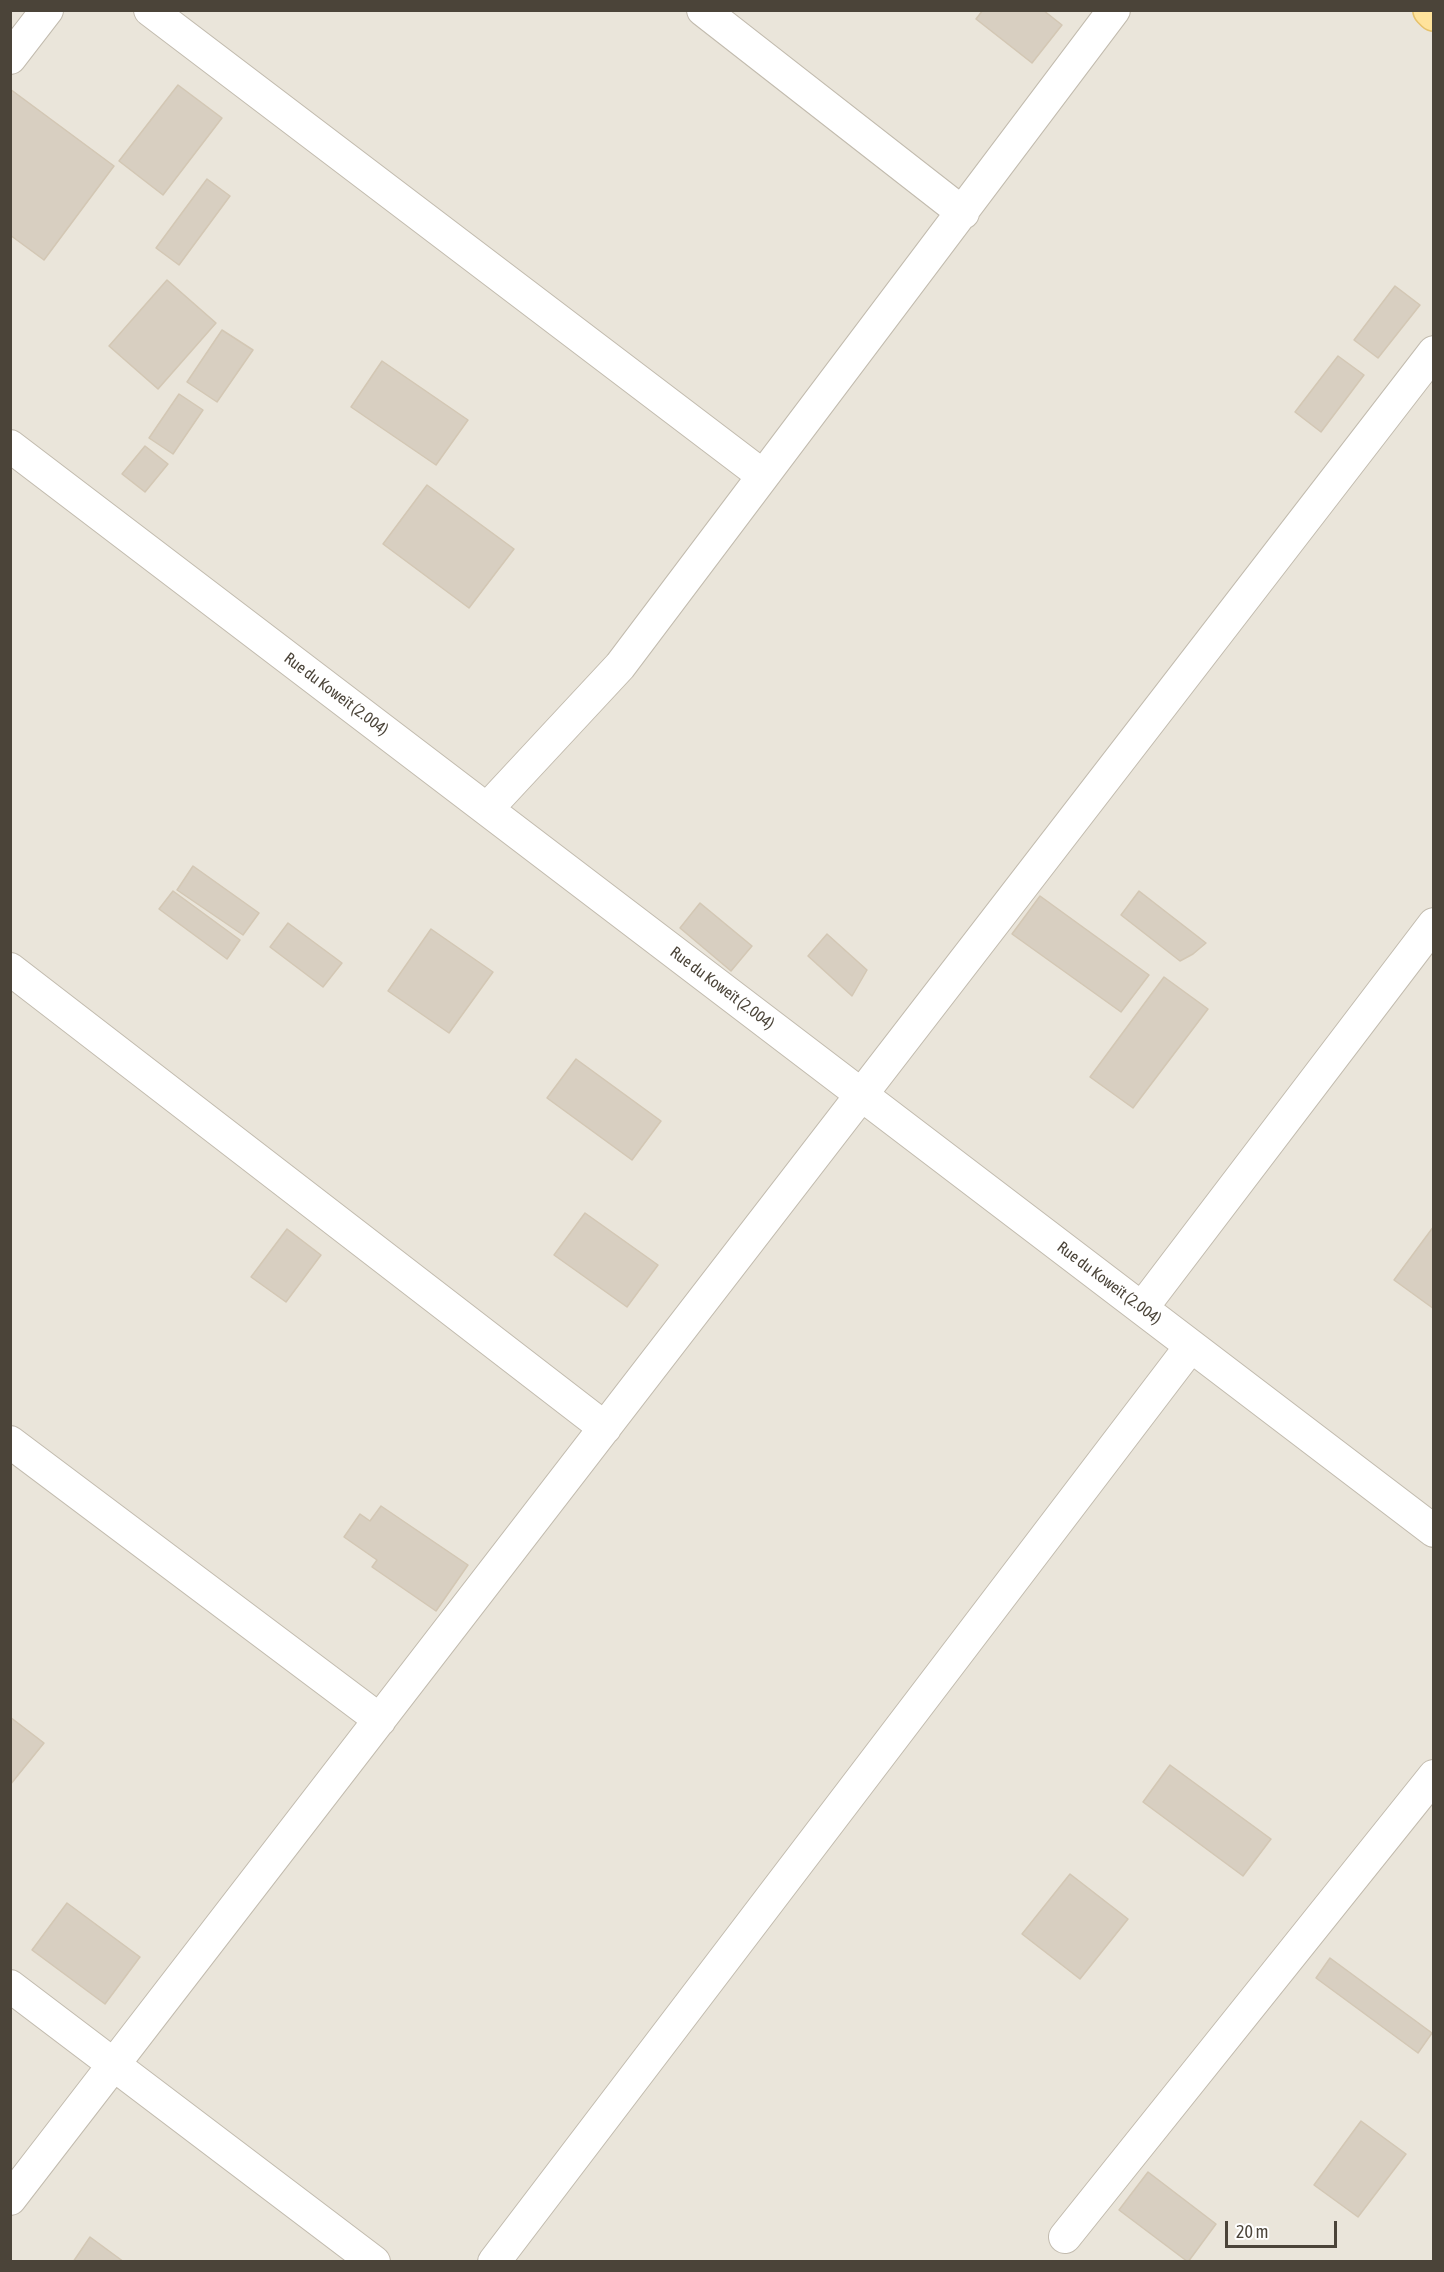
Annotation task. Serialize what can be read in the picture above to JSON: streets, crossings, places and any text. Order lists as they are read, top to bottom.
{
  "streets": {
    "street": ["Rue du Koweït (2.004)"]
  },
  "scale_bar": "20 m"
}
